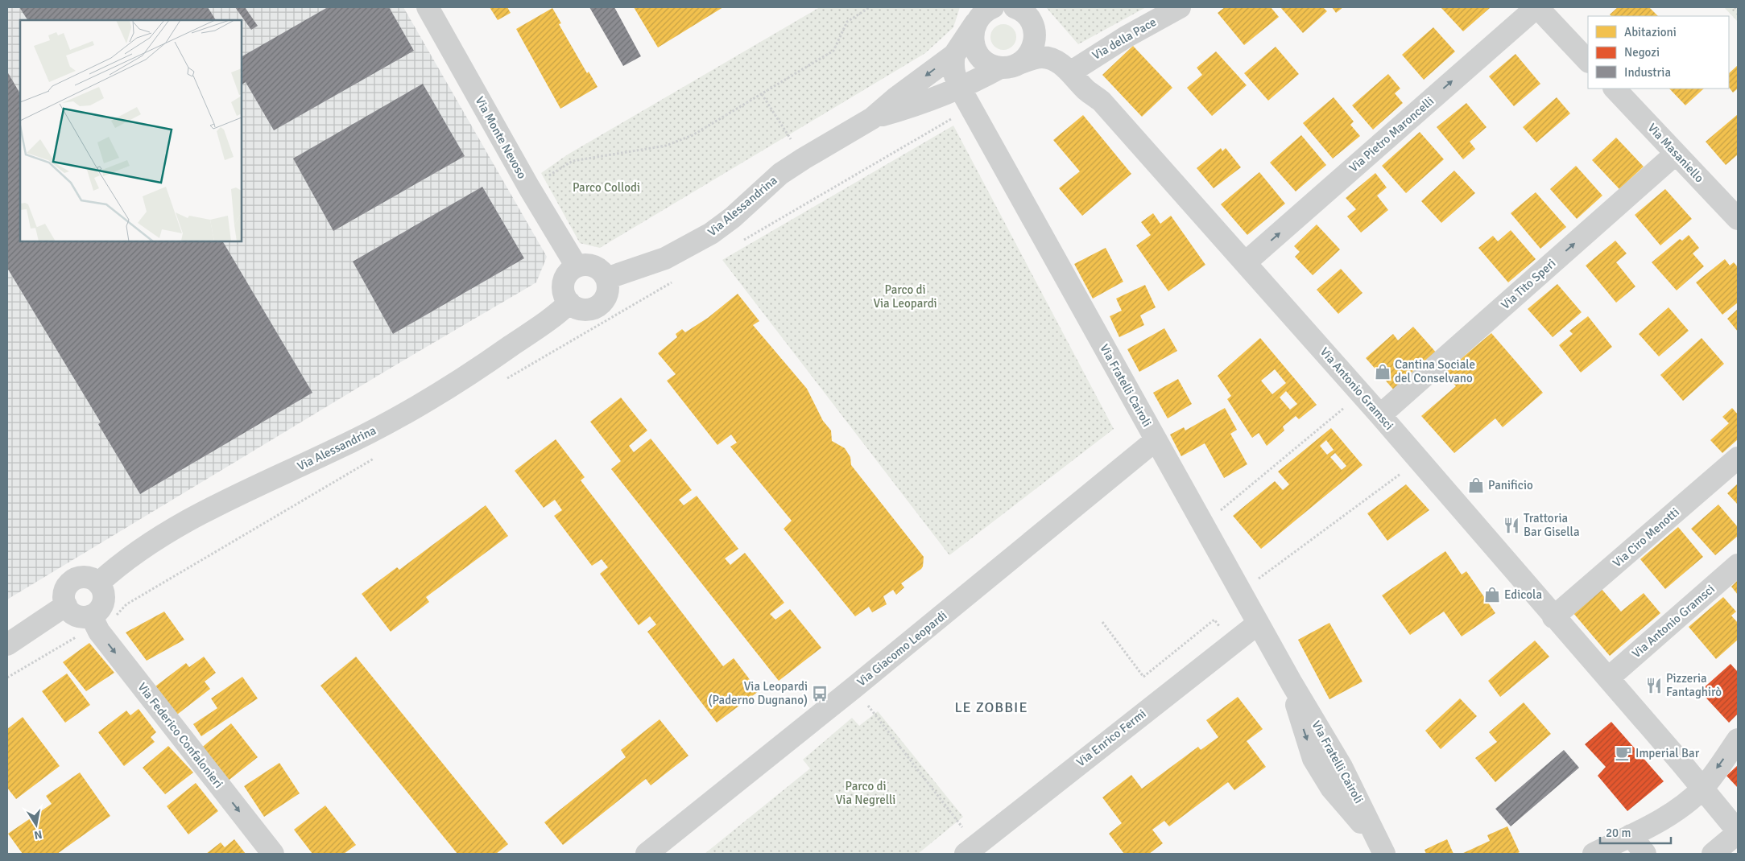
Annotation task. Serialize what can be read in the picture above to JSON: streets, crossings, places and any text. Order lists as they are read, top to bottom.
{
  "streets": {
    "street": [
      "Via della Pace",
      "Via Pietro Maroncelli",
      "Via Monte Nevoso",
      "Via Masaniello",
      "Via Alessandrina",
      "Via Tito Speri",
      "Via Fratelli Cairoli",
      "Via Antonio Gramsci",
      "Via Ciro Menotti",
      "Via Giacomo Leopardi",
      "Via Federico Confalonieri",
      "Via Enrico Fermi"
    ]
  },
  "crossings": [
    ["Via della Pace", "Via Antonio Gramsci"],
    ["Via Pietro Maroncelli", "Via Antonio Gramsci"],
    ["Via Monte Nevoso", "Via Alessandrina"],
    ["Via Masaniello", "Via Tito Speri"],
    ["Via Alessandrina", "Via Fratelli Cairoli"],
    ["Via Alessandrina", "Via Antonio Gramsci"],
    ["Via Alessandrina", "Via Federico Confalonieri"],
    ["Via Tito Speri", "Via Antonio Gramsci"],
    ["Via Fratelli Cairoli", "Via Giacomo Leopardi"],
    ["Via Fratelli Cairoli", "Via Enrico Fermi"],
    ["Via Antonio Gramsci", "Via Ciro Menotti"]
  ],
  "one_way": ["Via Pietro Maroncelli", "Via Tito Speri", "Via Federico Confalonieri"],
  "districts": ["LE ZOBBIE"],
  "parks": ["Parco Collodi", "Parco di Via Leopardi", "Parco di Via Negrelli"],
  "places": {
    "shop": ["Cantina Sociale del Conselvano", "Panificio", "Edicola"],
    "restaurant": ["Trattoria Bar Gisella", "Pizzeria Fantaghirò"],
    "bus stop": ["Via Leopardi (Paderno Dugnano)"],
    "cafe": ["Imperial Bar"]
  },
  "legend": ["Abitazioni", "Negozi", "Industria"],
  "scale_bar": "20 m",
  "north": "bottom"
}
